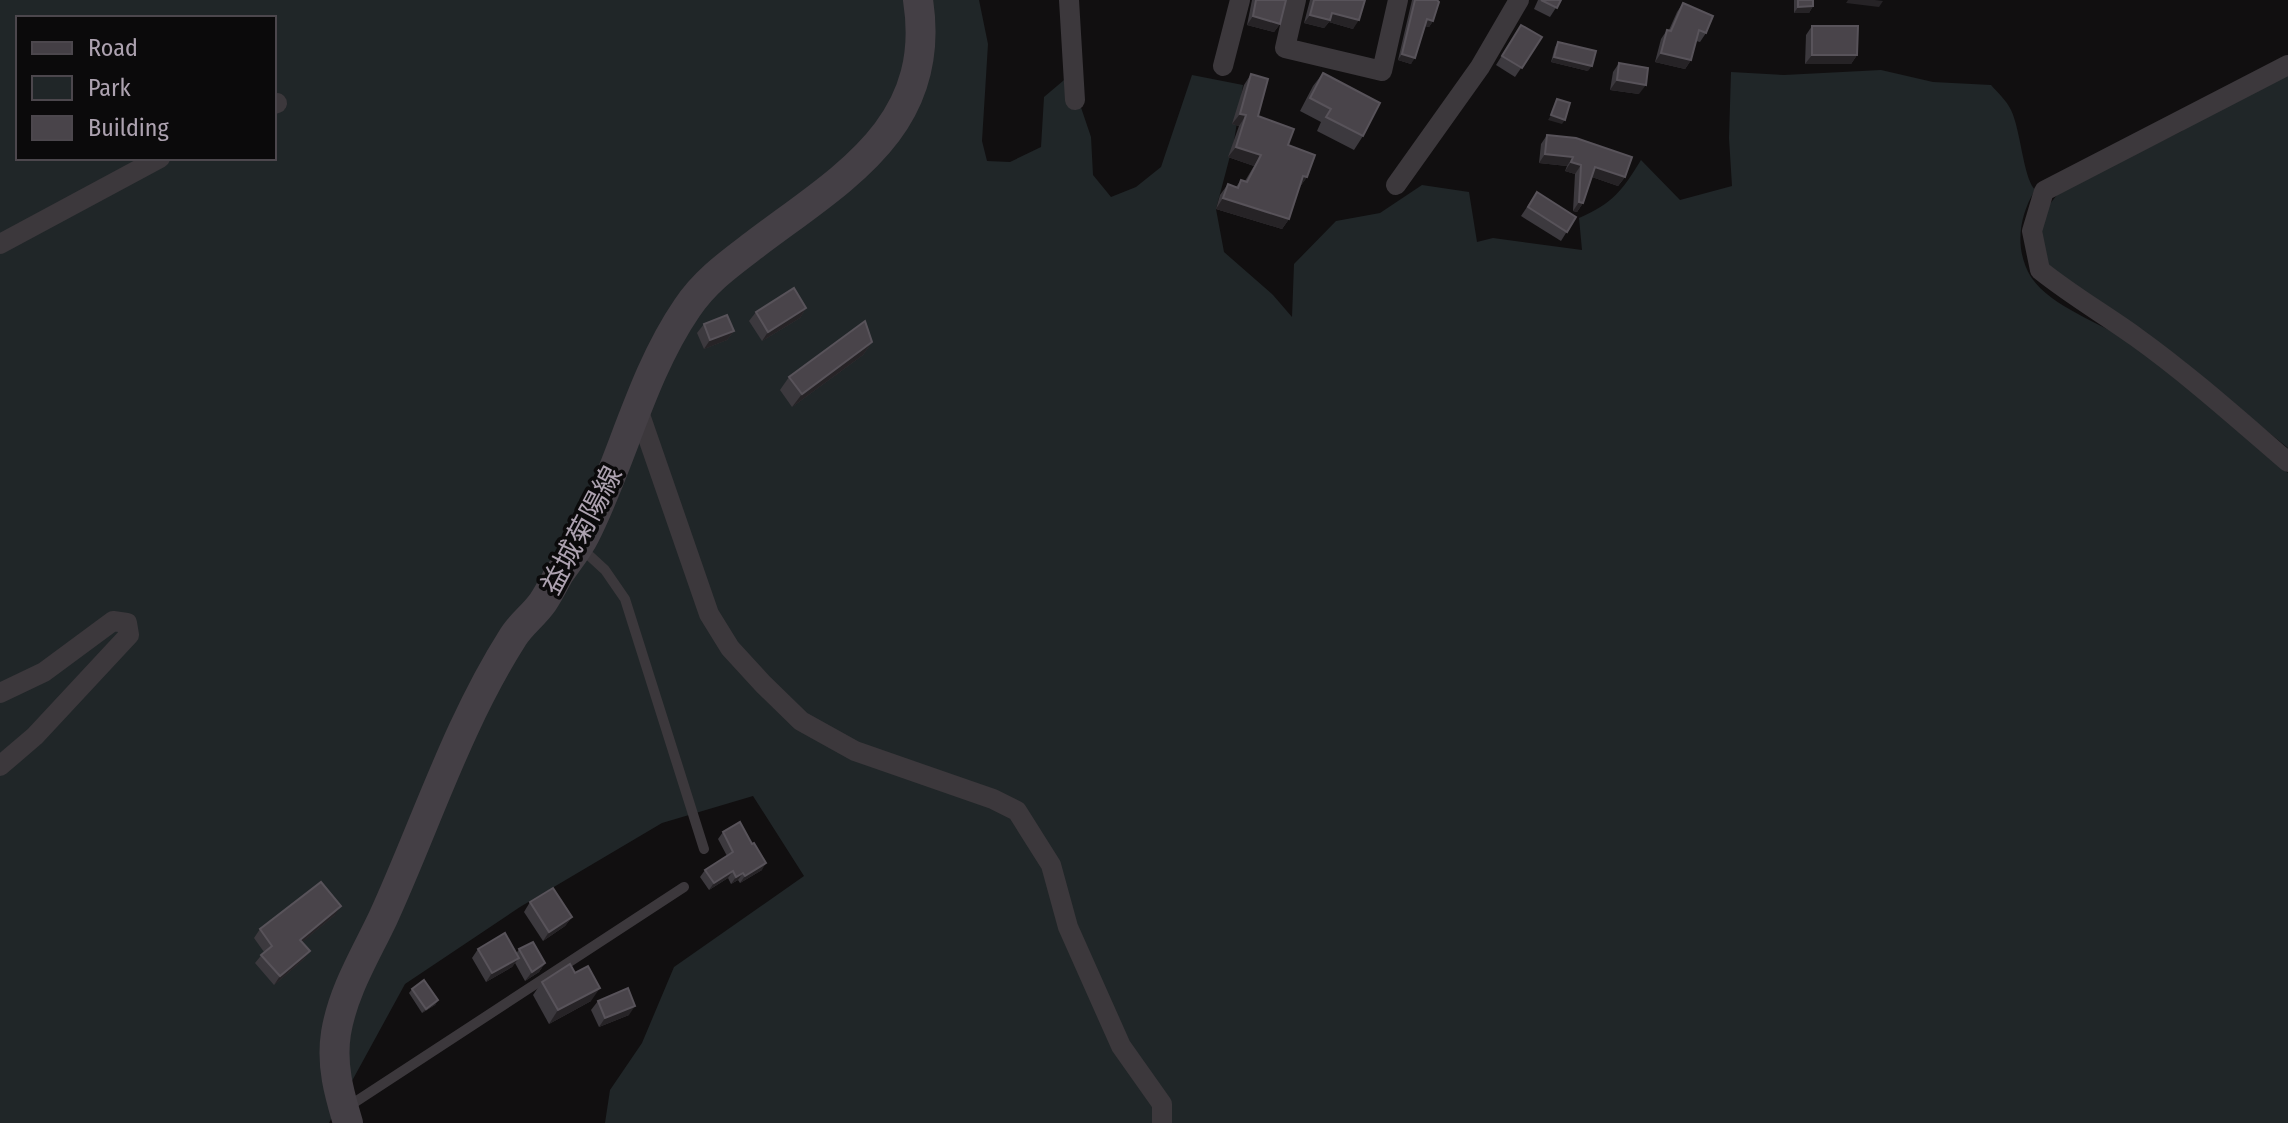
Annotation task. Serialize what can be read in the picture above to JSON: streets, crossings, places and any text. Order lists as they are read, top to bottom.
{
  "streets": {
    "main road": ["益城菊陽線"]
  },
  "legend": ["Road", "Park", "Building"]
}
